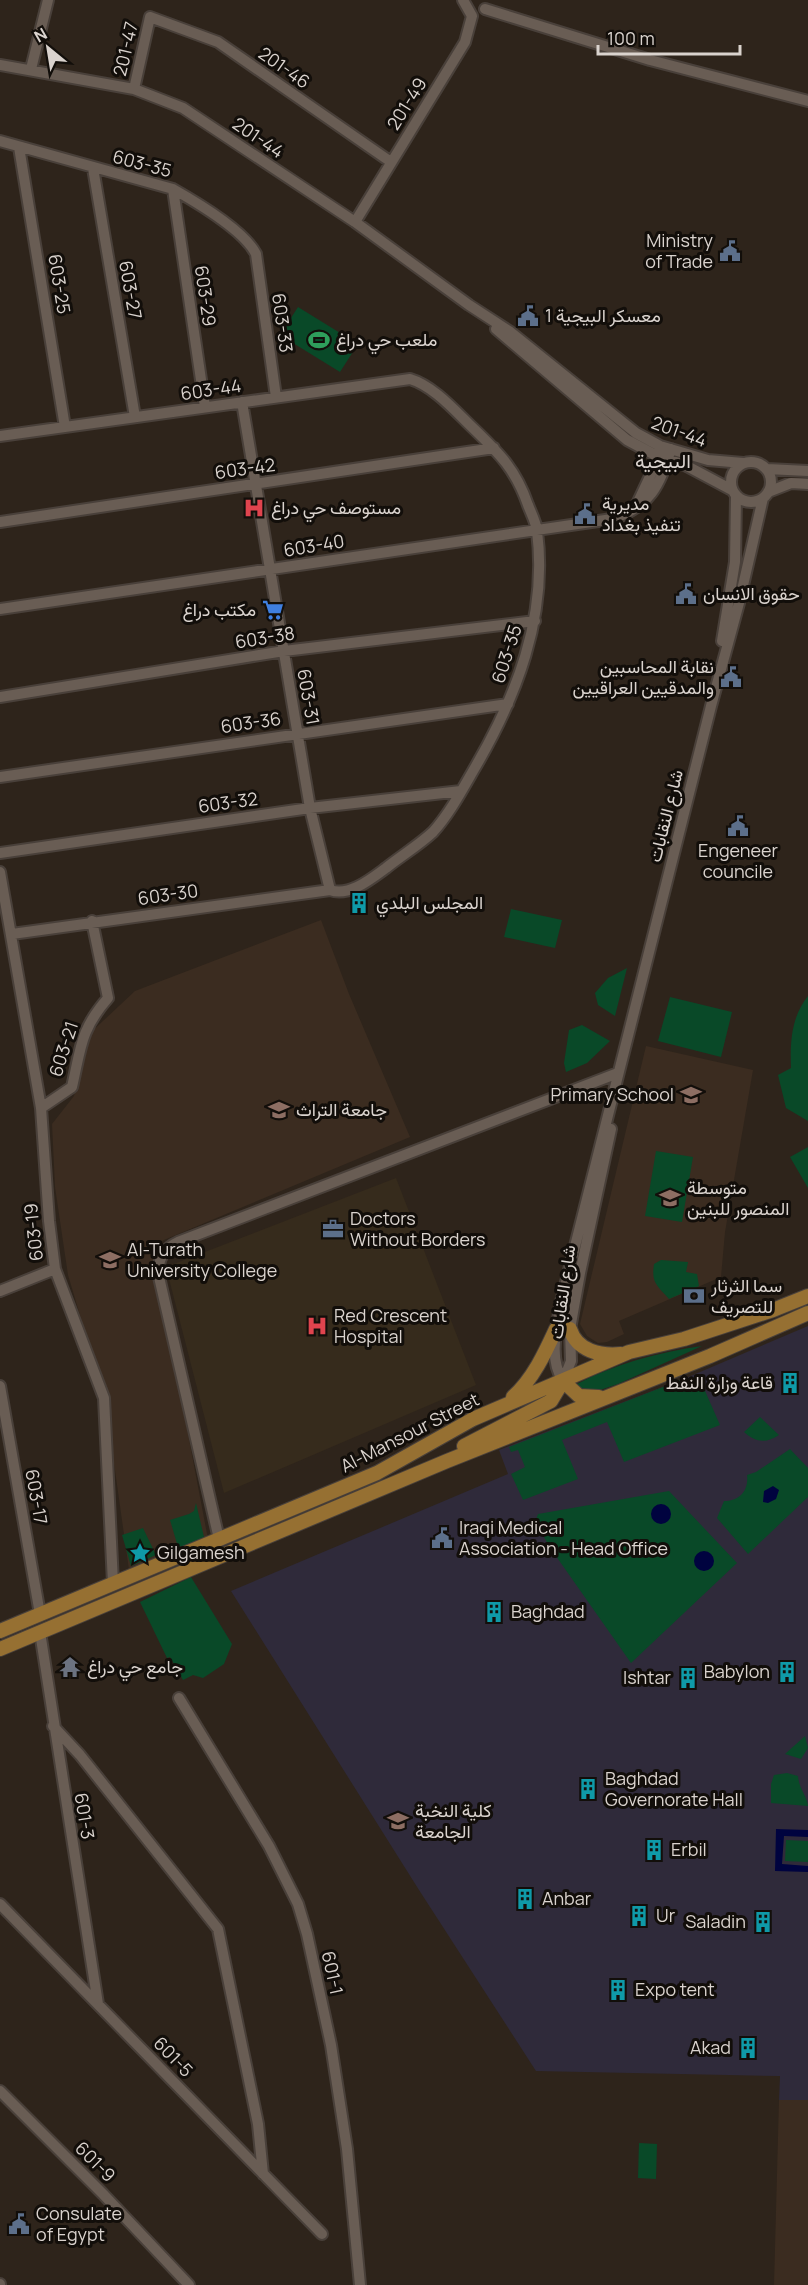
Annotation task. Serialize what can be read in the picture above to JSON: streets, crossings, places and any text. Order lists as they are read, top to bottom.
{
  "streets": {
    "main road": ["Al-Mansour Street"],
    "street": [
      "201-47",
      "201-46",
      "201-49",
      "201-44",
      "603-35",
      "603-25",
      "603-27",
      "603-29",
      "603-33",
      "603-44",
      "603-42",
      "603-40",
      "603-38",
      "603-31",
      "603-36",
      "603-32",
      "شارع النقابات",
      "603-30",
      "603-21",
      "603-19",
      "603-17",
      "601-3",
      "601-1",
      "601-5",
      "601-9"
    ]
  },
  "crossings": [
    ["201-47", "201-46"],
    ["201-47", "201-44"],
    ["201-46", "201-49"],
    ["201-49", "201-44"],
    ["201-44", "603-40"],
    ["201-44", "شارع النقابات"],
    ["603-35", "603-25"],
    ["603-35", "603-27"],
    ["603-35", "603-29"],
    ["603-35", "603-33"],
    ["603-35", "603-44"],
    ["603-35", "603-42"],
    ["603-35", "603-40"],
    ["603-35", "603-38"],
    ["603-35", "603-31"],
    ["603-35", "603-36"],
    ["603-35", "603-32"],
    ["603-35", "603-30"],
    ["603-25", "603-44"],
    ["603-27", "603-44"],
    ["603-29", "603-44"],
    ["603-33", "603-44"],
    ["603-44", "603-31"],
    ["603-42", "603-31"],
    ["603-40", "603-31"],
    ["603-38", "603-31"],
    ["603-31", "603-36"],
    ["603-31", "603-32"],
    ["603-31", "603-30"],
    ["شارع النقابات", "Al-Mansour Street"],
    ["603-30", "603-21"],
    ["603-30", "603-19"],
    ["603-21", "603-19"],
    ["603-19", "Al-Mansour Street"],
    ["Al-Mansour Street", "603-17"],
    ["Al-Mansour Street", "601-3"],
    ["601-3", "601-5"]
  ],
  "districts": ["البيجية"],
  "places": {
    "public building": [
      "Ministry of Trade",
      "معسكر البيجية 1",
      "مديرية تنفيذ بغداد",
      "حقوق الانسان",
      "نقابة المحاسبين والمدقيين العراقيين",
      "Engeneer councile",
      "Iraqi Medical Association - Head Office",
      "Consulate of Egypt"
    ],
    "sports": ["ملعب حي دراغ"],
    "hospital": ["مستوصف حي دراغ", "Red Crescent Hospital"],
    "supermarket": ["مكتب دراغ"],
    "building": [
      "المجلس البلدي",
      "قاعة وزارة النفط",
      "Baghdad",
      "Babylon",
      "Ishtar",
      "Baghdad Governorate Hall",
      "Erbil",
      "Anbar",
      "Ur",
      "Saladin",
      "Expo tent",
      "Akad"
    ],
    "school or university": [
      "Primary School",
      "جامعة التراث",
      "متوسطة المنصور للبنين",
      "Al-Turath University College",
      "كلية النخبة الجامعة"
    ],
    "office": ["Doctors Without Borders"],
    "bank": ["سما الثرثار للتصريف"],
    "place": ["Gilgamesh"],
    "temple": ["جامع حي دراغ"]
  },
  "scale_bar": "100 m",
  "north": "top left"
}
